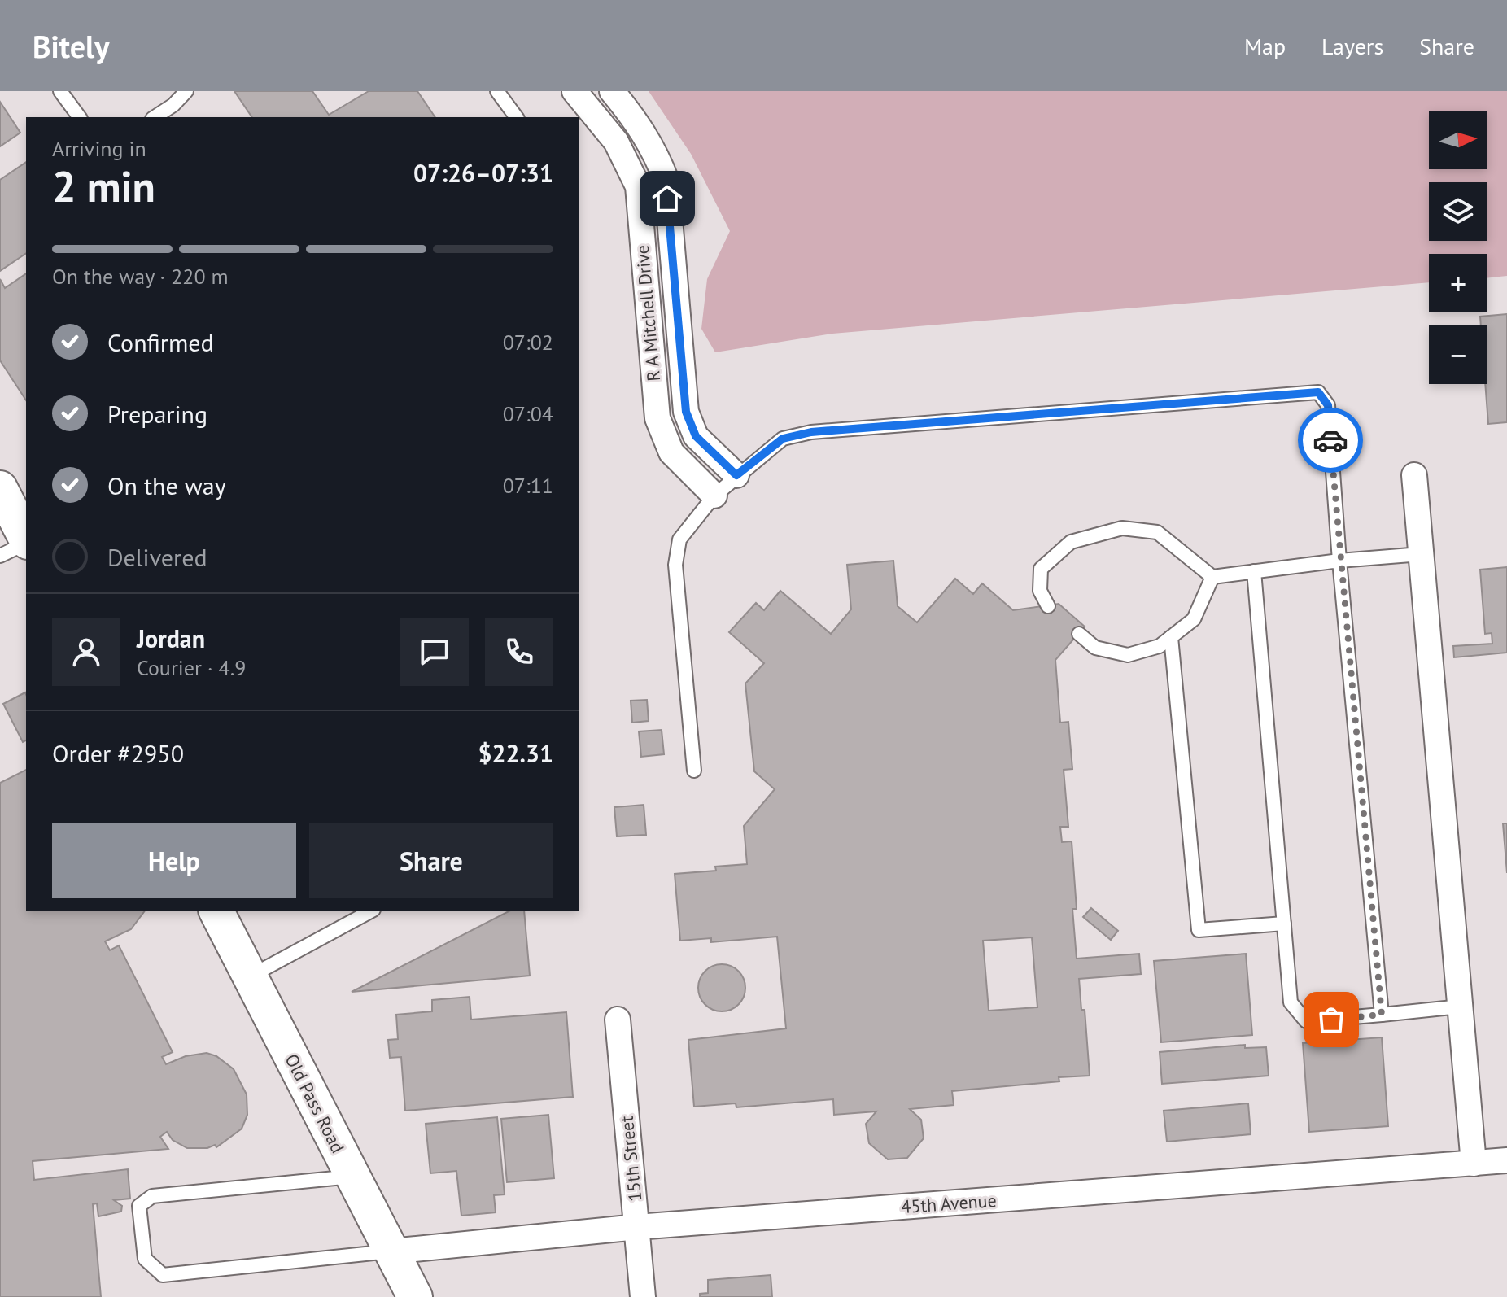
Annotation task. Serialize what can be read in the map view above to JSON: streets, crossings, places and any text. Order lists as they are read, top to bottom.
{
  "streets": {
    "main road": ["Old Pass Road"],
    "street": ["R A Mitchell Drive", "15th Street", "45th Avenue"]
  },
  "crossings": [
    ["Old Pass Road", "45th Avenue"],
    ["15th Street", "45th Avenue"]
  ],
  "north": "right",
  "page": {
    "header": "Bitely",
    "nav": ["Map", "Layers", "Share"],
    "map_buttons": ["+", "−"],
    "heading": ["2 min", "Arriving in", "07:26–07:31"],
    "panel": [
      "Jordan",
      "Courier · 4.9",
      "Order #2950",
      "$22.31"
    ],
    "bar": "On the way · 220 m",
    "list": [
      ["Confirmed", "07:02"],
      ["Preparing", "07:04"],
      ["On the way", "07:11"],
      "Delivered"
    ],
    "buttons": ["Help", "Share"]
  }
}
